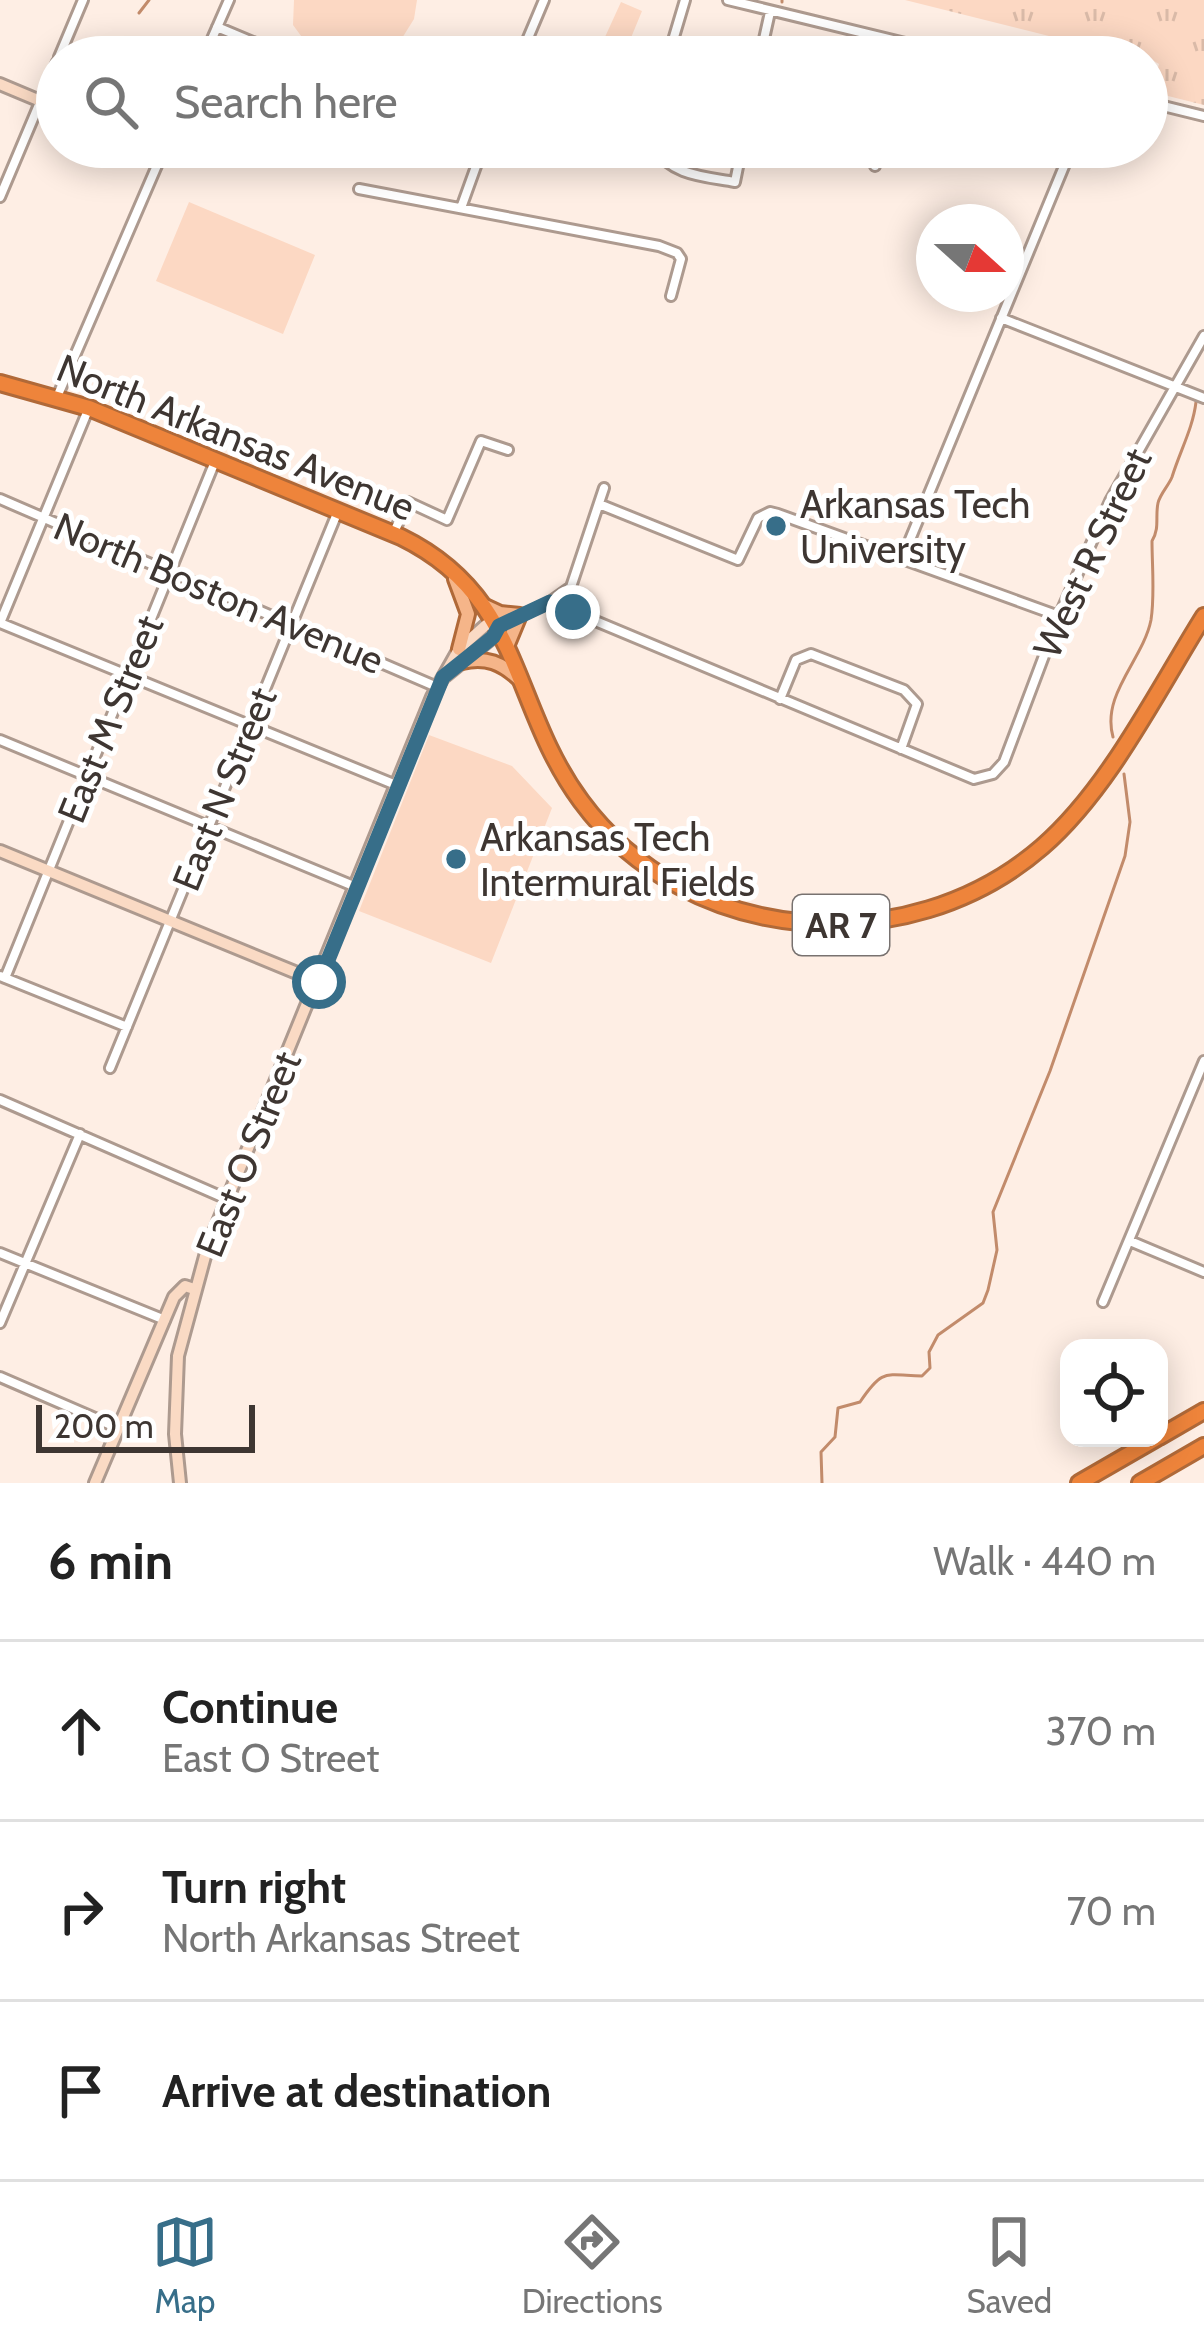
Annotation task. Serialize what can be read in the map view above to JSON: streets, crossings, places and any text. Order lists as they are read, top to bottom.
{
  "streets": {
    "highway": ["North Arkansas Avenue", "AR 7"],
    "street": [
      "West R Street",
      "North Boston Avenue",
      "East M Street",
      "East N Street",
      "East O Street"
    ]
  },
  "crossings": [
    ["North Arkansas Avenue", "East M Street"],
    ["North Arkansas Avenue", "East N Street"],
    ["North Arkansas Avenue", "East O Street"],
    ["North Boston Avenue", "East M Street"],
    ["North Boston Avenue", "East N Street"],
    ["North Boston Avenue", "East O Street"]
  ],
  "places": ["Arkansas Tech University", "Arkansas Tech Intermural Fields"],
  "scale_bar": "200 m",
  "north": "right",
  "page": {
    "search": "Search here",
    "scale": "200 m",
    "heading": ["6 min", "Walk · 440 m"],
    "list": [
      ["Continue", "East O Street", "370 m"],
      ["Turn right", "North Arkansas Street", "70 m"],
      "Arrive at destination"
    ],
    "nav": ["Map", "Directions", "Saved"]
  }
}
